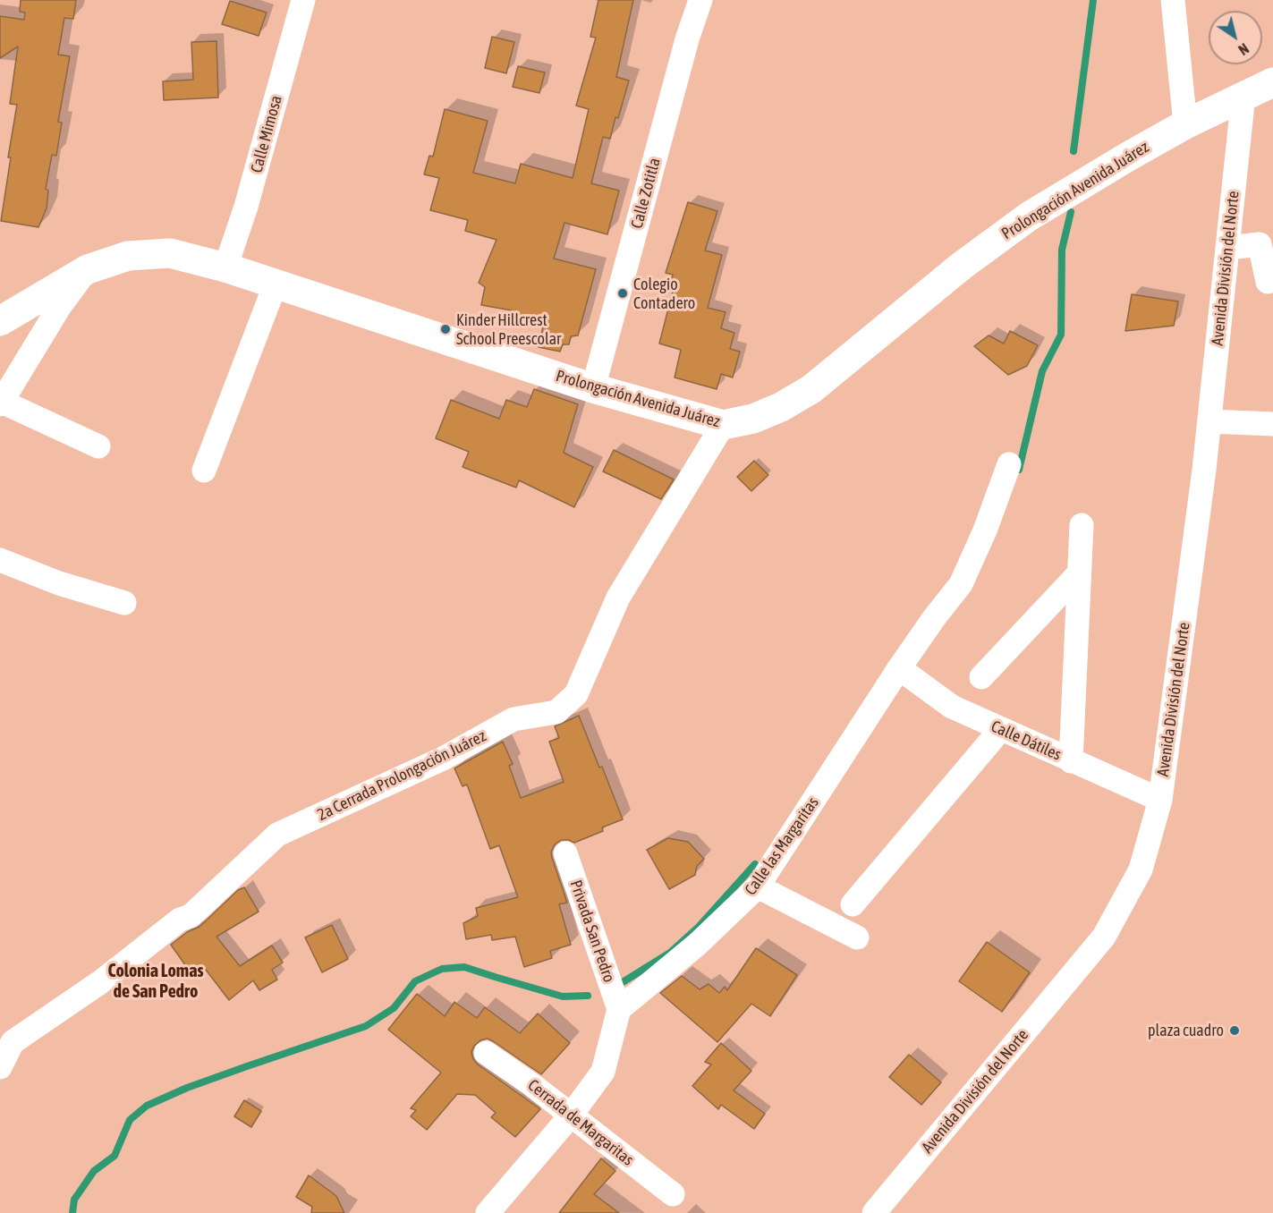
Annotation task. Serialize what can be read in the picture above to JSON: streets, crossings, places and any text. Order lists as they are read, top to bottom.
{
  "streets": {
    "street": [
      "Calle Mimosa",
      "Prolongación Avenida Juárez",
      "Calle Zotitla",
      "Avenida División del Norte",
      "Calle Dátiles",
      "2a Cerrada Prolongación Juárez",
      "Calle las Margaritas",
      "Privada San Pedro",
      "Cerrada de Margaritas"
    ]
  },
  "crossings": [
    ["Calle Mimosa", "Prolongación Avenida Juárez"],
    ["Prolongación Avenida Juárez", "Calle Zotitla"],
    ["Prolongación Avenida Juárez", "Avenida División del Norte"],
    ["Prolongación Avenida Juárez", "2a Cerrada Prolongación Juárez"],
    ["Avenida División del Norte", "Calle Dátiles"],
    ["Calle Dátiles", "Calle las Margaritas"],
    ["Calle las Margaritas", "Privada San Pedro"]
  ],
  "districts": ["Colonia Lomas de San Pedro"],
  "places": ["Colegio Contadero", "Kinder Hillcrest School Preescolar", "plaza cuadro"],
  "north": "bottom right"
}
